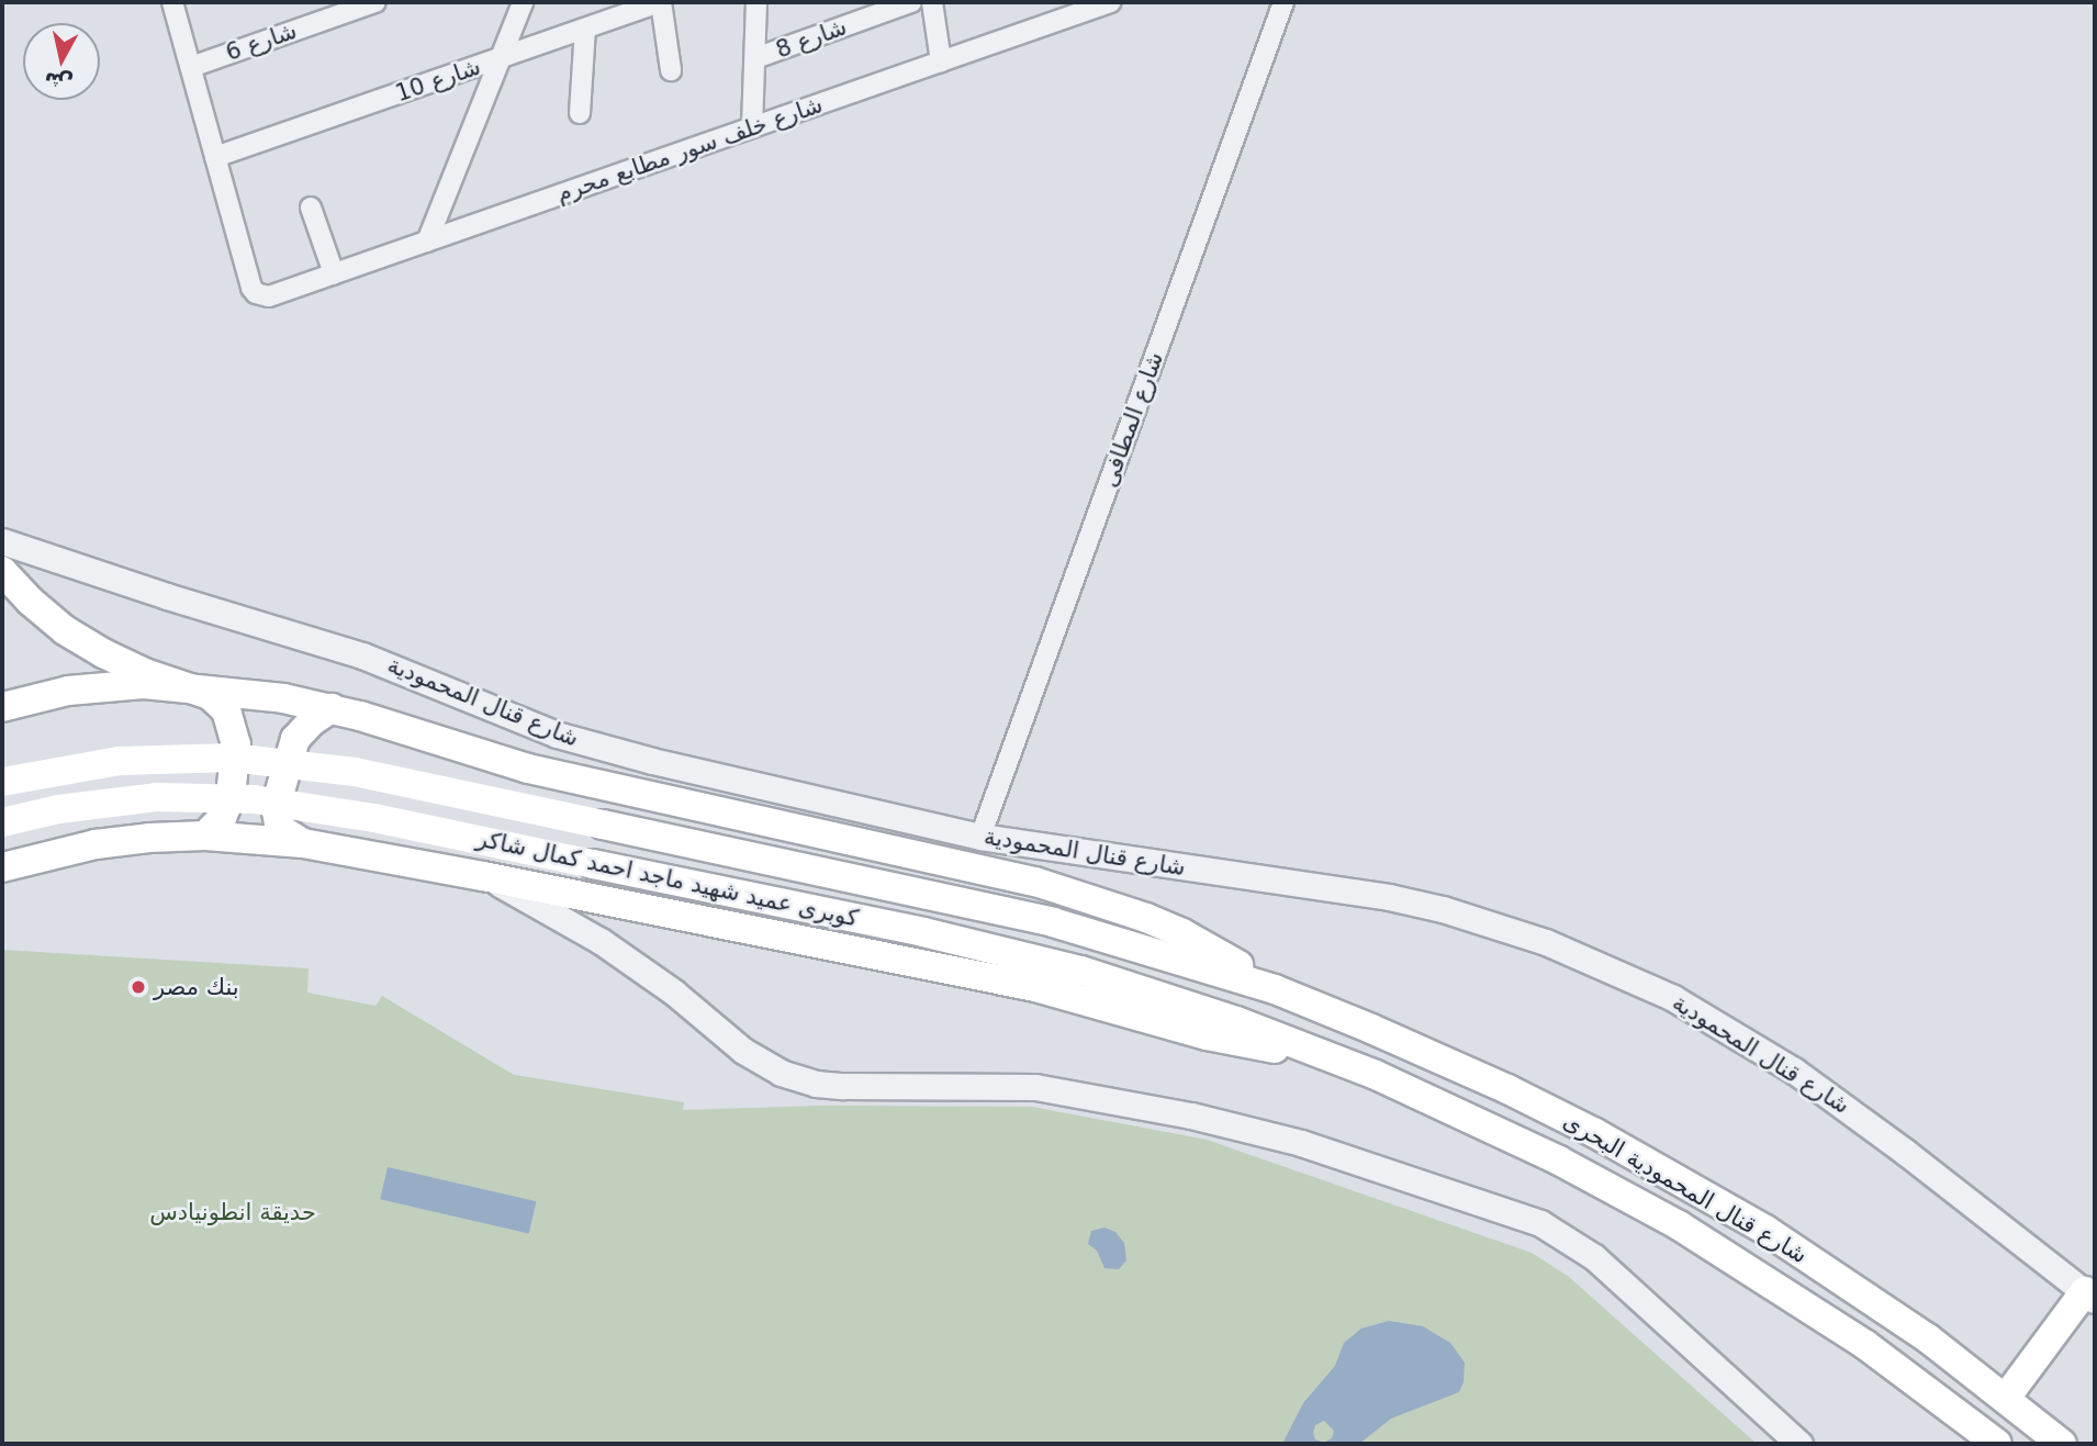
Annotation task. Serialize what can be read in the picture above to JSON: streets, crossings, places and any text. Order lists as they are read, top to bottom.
{
  "streets": {
    "main road": ["كوبرى عميد شهيد ماجد احمد كمال شاكر", "شارع قنال المحمودية البحرى"],
    "street": [
      "شارع 8",
      "شارع 6",
      "شارع 10",
      "شارع خلف سور مطابع محرم",
      "شارع المطافى",
      "شارع قنال المحمودية"
    ]
  },
  "crossings": [
    ["شارع 10", "شارع خلف سور مطابع محرم"],
    ["شارع المطافى", "شارع قنال المحمودية"],
    ["كوبرى عميد شهيد ماجد احمد كمال شاكر", "شارع قنال المحمودية البحرى"]
  ],
  "parks": ["حديقة انطونيادس"],
  "places": ["بنك مصر"],
  "north": "bottom"
}
